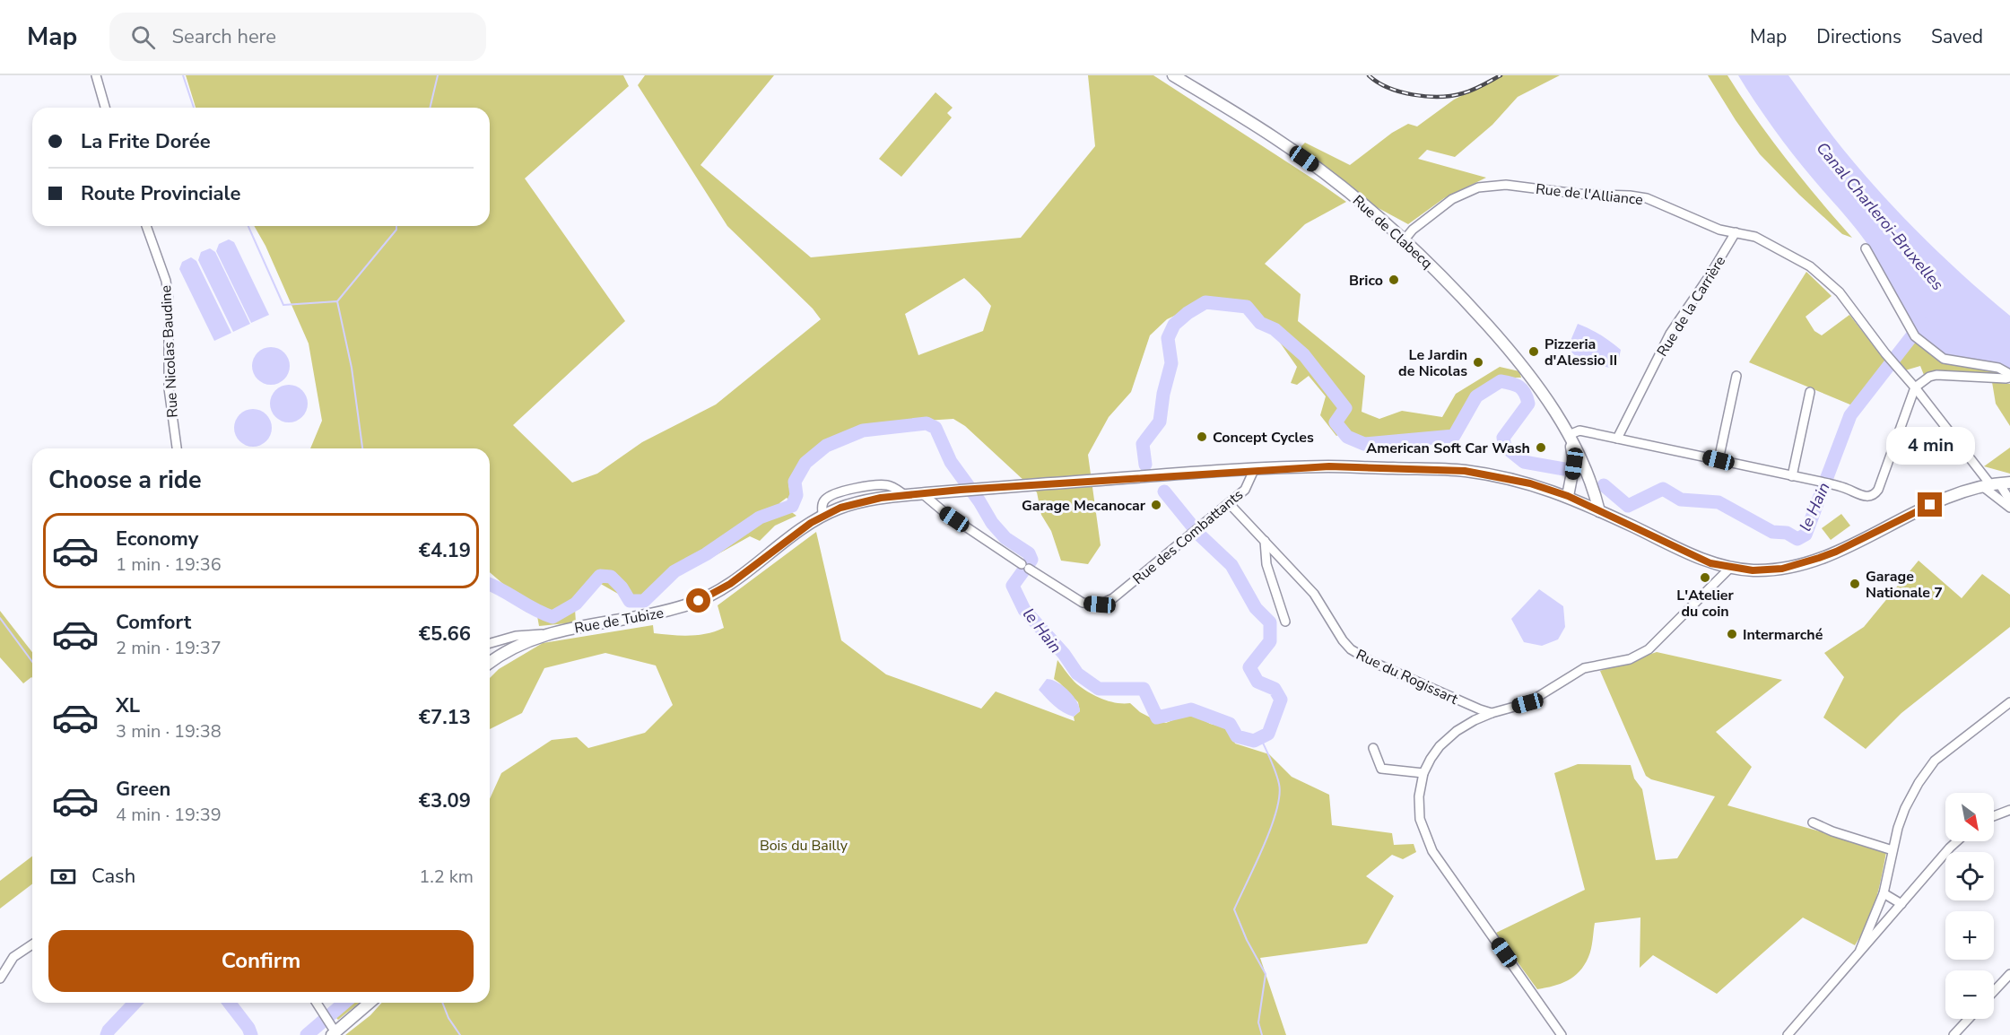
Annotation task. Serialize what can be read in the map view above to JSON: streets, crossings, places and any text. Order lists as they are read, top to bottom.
{
  "streets": {
    "main road": ["Rue de Clabecq", "Rue de Tubize"],
    "street": [
      "Rue de l'Alliance",
      "Rue de la Carrière",
      "Rue Nicolas Baudine",
      "Rue des Combattants",
      "Rue du Rogissart"
    ]
  },
  "crossings": [
    ["Rue de l'Alliance", "Rue de Clabecq"],
    ["Rue de l'Alliance", "Rue de la Carrière"],
    ["Rue de l'Alliance", "Rue de Tubize"],
    ["Rue de Clabecq", "Rue de Tubize"],
    ["Rue des Combattants", "Rue de Tubize"],
    ["Rue des Combattants", "Rue du Rogissart"]
  ],
  "water": ["Canal Charleroi-Bruxelles", "le Hain"],
  "parks": ["Bois du Bailly"],
  "places": [
    "Brico",
    "Pizzeria d'Alessio II",
    "Le Jardin de Nicolas",
    "Concept Cycles",
    "American Soft Car Wash",
    "Garage Mecanocar",
    "L'Atelier du coin",
    "Garage Nationale 7",
    "Intermarché"
  ],
  "north": "bottom right",
  "page": {
    "header": "Map",
    "search": "Search here",
    "nav": ["Map", "Directions", "Saved"],
    "banner": ["La Frite Dorée", "Route Provinciale"],
    "bubble": "4 min",
    "heading": "Choose a ride",
    "list": [
      {
        "name": "Economy",
        "note": "1 min · 19:36",
        "value": "€4.19"
      },
      {
        "name": "Comfort",
        "note": "2 min · 19:37",
        "value": "€5.66"
      },
      {
        "name": "XL",
        "note": "3 min · 19:38",
        "value": "€7.13"
      },
      {
        "name": "Green",
        "note": "4 min · 19:39",
        "value": "€3.09"
      }
    ],
    "map_buttons": ["+", "−"],
    "pay": ["Cash", "1.2 km"],
    "buttons": "Confirm"
  }
}
